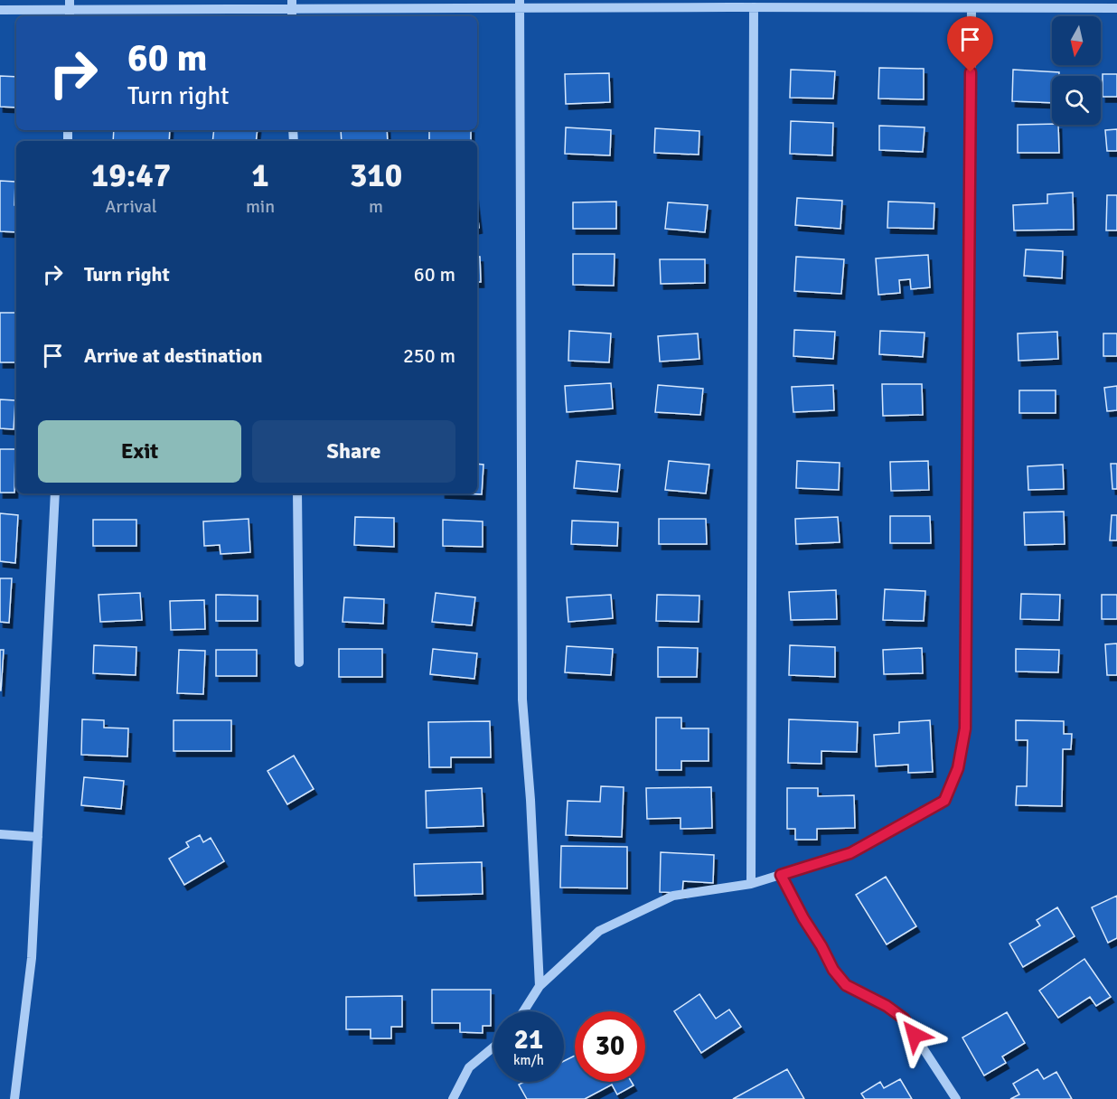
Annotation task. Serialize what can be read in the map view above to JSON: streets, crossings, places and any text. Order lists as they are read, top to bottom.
{
  "north": "bottom",
  "page": {
    "turn": ["60 m", "Turn right"],
    "eta": [
      "19:47",
      "Arrival",
      "1",
      "min",
      "310",
      "m"
    ],
    "list": [
      {
        "name": "Turn right",
        "value": "60 m"
      },
      {
        "name": "Arrive at destination",
        "value": "250 m"
      }
    ],
    "buttons": ["Exit", "Share"],
    "speed": "21 km/h",
    "limit": "30"
  }
}
